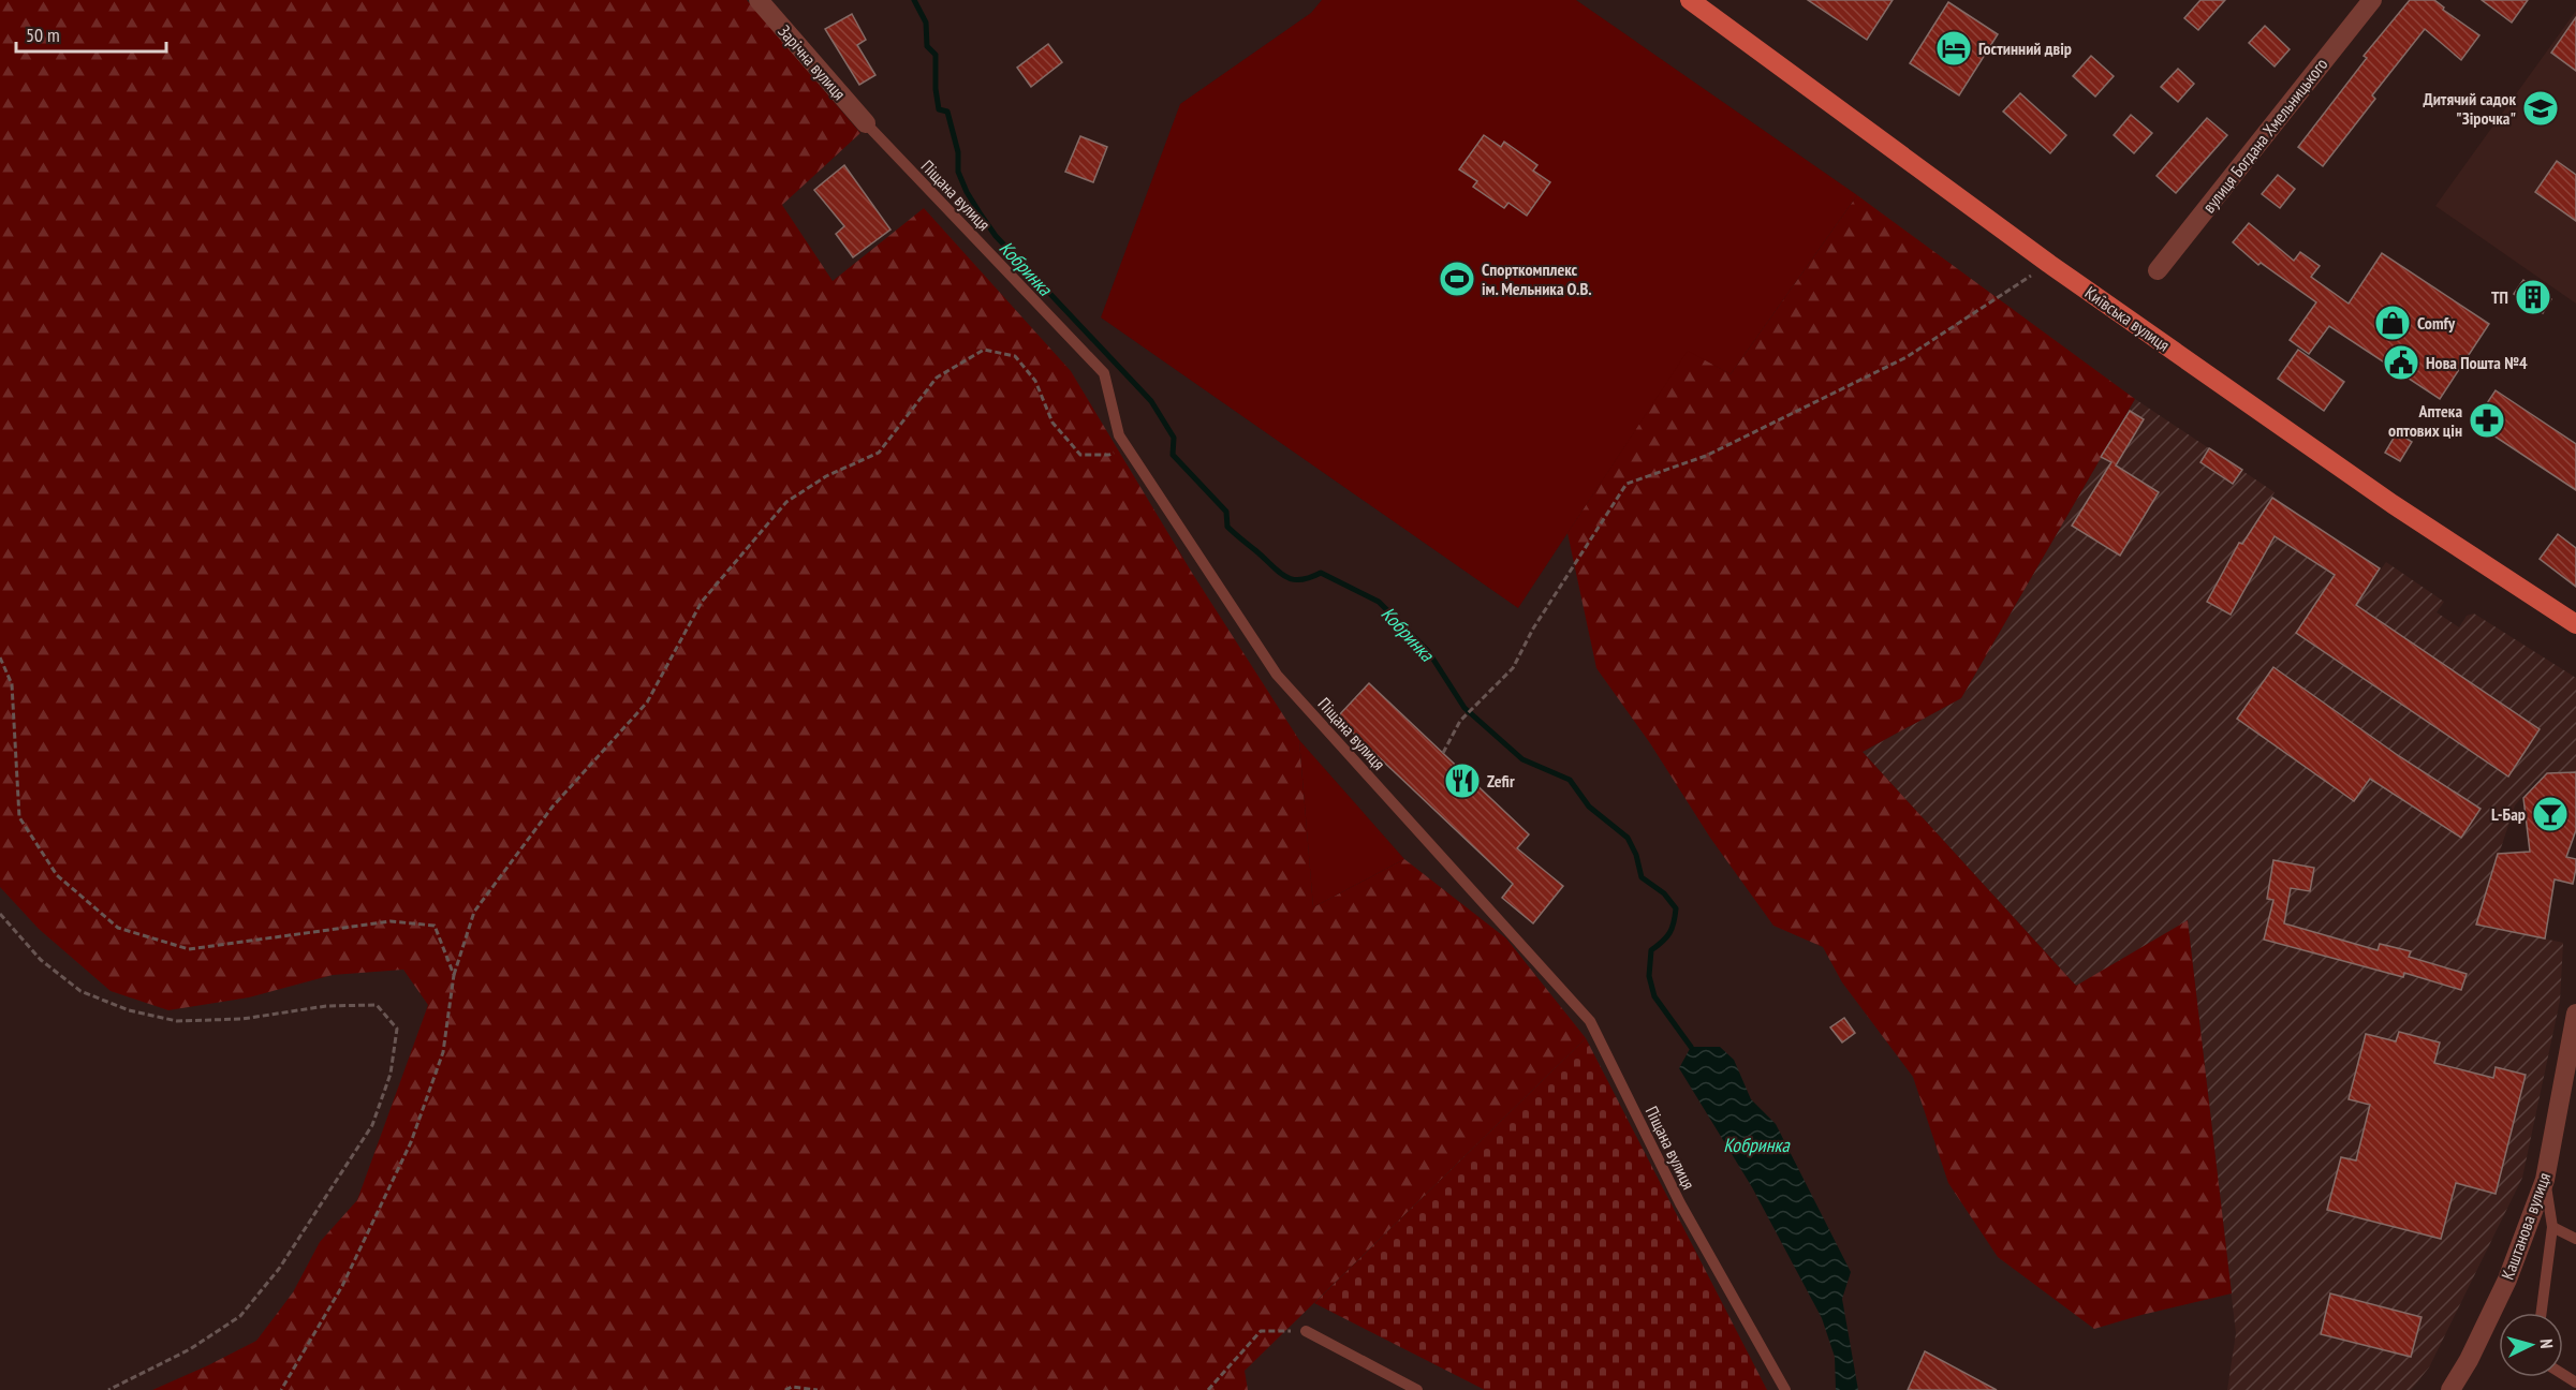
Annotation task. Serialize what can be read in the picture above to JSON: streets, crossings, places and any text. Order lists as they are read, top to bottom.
{
  "streets": {
    "main road": ["Київська вулиця"],
    "street": ["Зарічна вулиця", "вулиця Богдана Хмельницького", "Каштанова вулиця"],
    "lane": ["Піщана вулиця"]
  },
  "crossings": [
    ["Зарічна вулиця", "Піщана вулиця"]
  ],
  "water": ["Кобринка"],
  "places": {
    "hotel": ["Гостинний двір"],
    "school or university": ["Дитячий садок \"Зірочка\""],
    "sports": ["Спорткомплекс ім. Мельника О.В."],
    "building": ["ТП"],
    "shop": ["Comfy"],
    "public building": ["Нова Пошта №4"],
    "pharmacy": ["Аптека оптових цін"],
    "restaurant": ["Zefir"],
    "bar": ["L-Бар"]
  },
  "scale_bar": "50 m",
  "north": "right"
}
